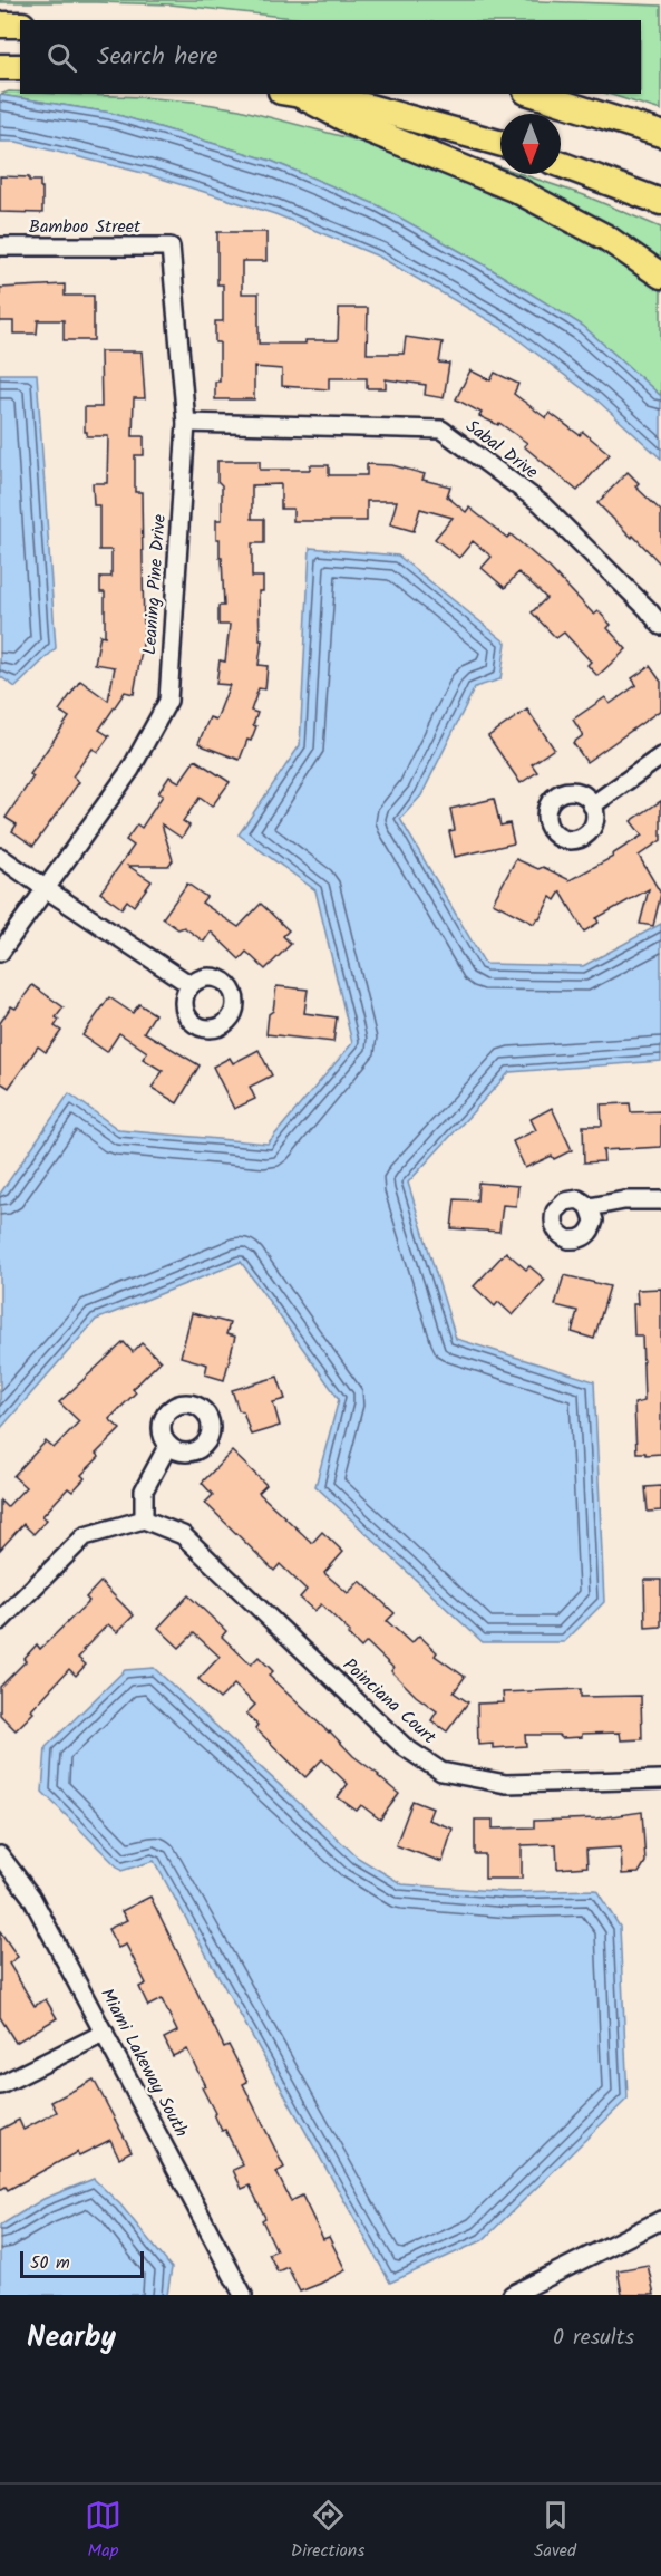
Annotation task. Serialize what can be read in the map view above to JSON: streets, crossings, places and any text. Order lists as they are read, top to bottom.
{
  "streets": {
    "street": [
      "Bamboo Street",
      "Sabal Drive",
      "Leaning Pine Drive",
      "Poinciana Court",
      "Miami Lakeway South"
    ]
  },
  "crossings": [
    ["Bamboo Street", "Leaning Pine Drive"],
    ["Sabal Drive", "Leaning Pine Drive"]
  ],
  "scale_bar": "50 m",
  "north": "bottom",
  "page": {
    "search": "Search here",
    "scale": "50 m",
    "heading": ["Nearby", "0 results"],
    "nav": ["Map", "Directions", "Saved"]
  }
}
